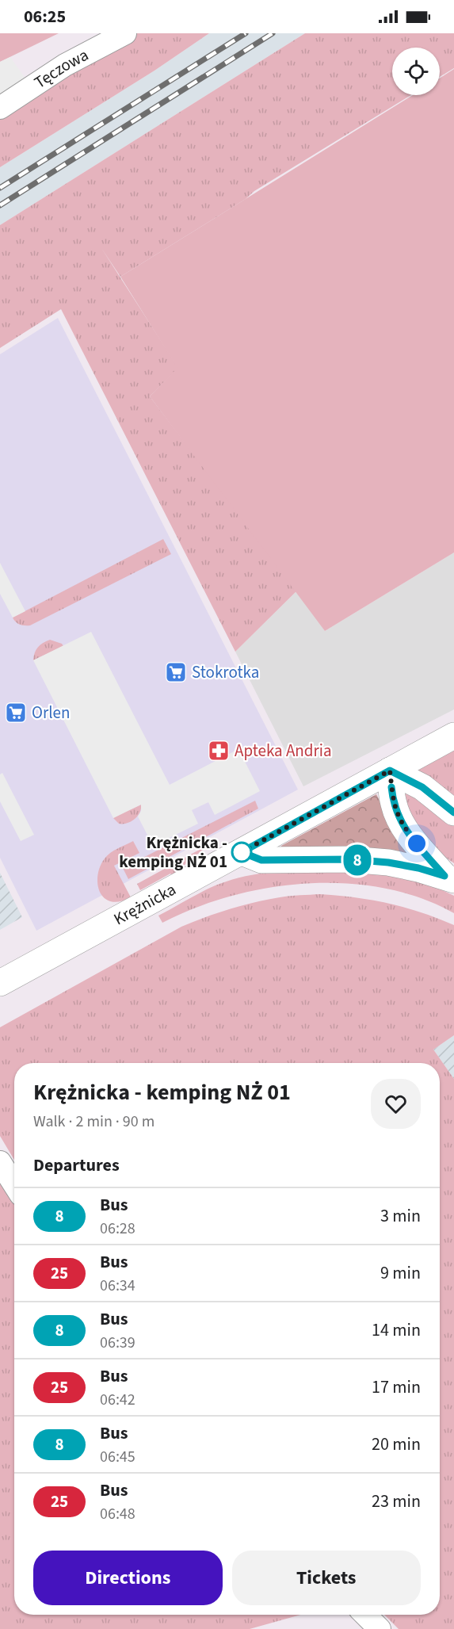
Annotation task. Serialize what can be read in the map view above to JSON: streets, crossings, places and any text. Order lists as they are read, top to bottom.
{
  "streets": {
    "street": ["Tęczowa", "Krężnicka"]
  },
  "places": {
    "supermarket": ["Stokrotka", "Orlen"],
    "pharmacy": ["Apteka Andria"],
    "other": ["Krężnicka - kemping NŻ 01"]
  },
  "lines": ["bus line 8"],
  "page": {
    "status": "06:25",
    "on_map": "8",
    "heading": [
      ["Krężnicka - kemping NŻ 01", "Walk · 2 min · 90 m"],
      "Departures"
    ],
    "list": [
      {
        "mark": "8",
        "name": "Bus",
        "note": "06:28",
        "value": "3 min"
      },
      {
        "mark": "25",
        "name": "Bus",
        "note": "06:34",
        "value": "9 min"
      },
      {
        "mark": "8",
        "name": "Bus",
        "note": "06:39",
        "value": "14 min"
      },
      {
        "mark": "25",
        "name": "Bus",
        "note": "06:42",
        "value": "17 min"
      },
      {
        "mark": "8",
        "name": "Bus",
        "note": "06:45",
        "value": "20 min"
      },
      {
        "mark": "25",
        "name": "Bus",
        "note": "06:48",
        "value": "23 min"
      }
    ],
    "buttons": ["Directions", "Tickets"]
  }
}
